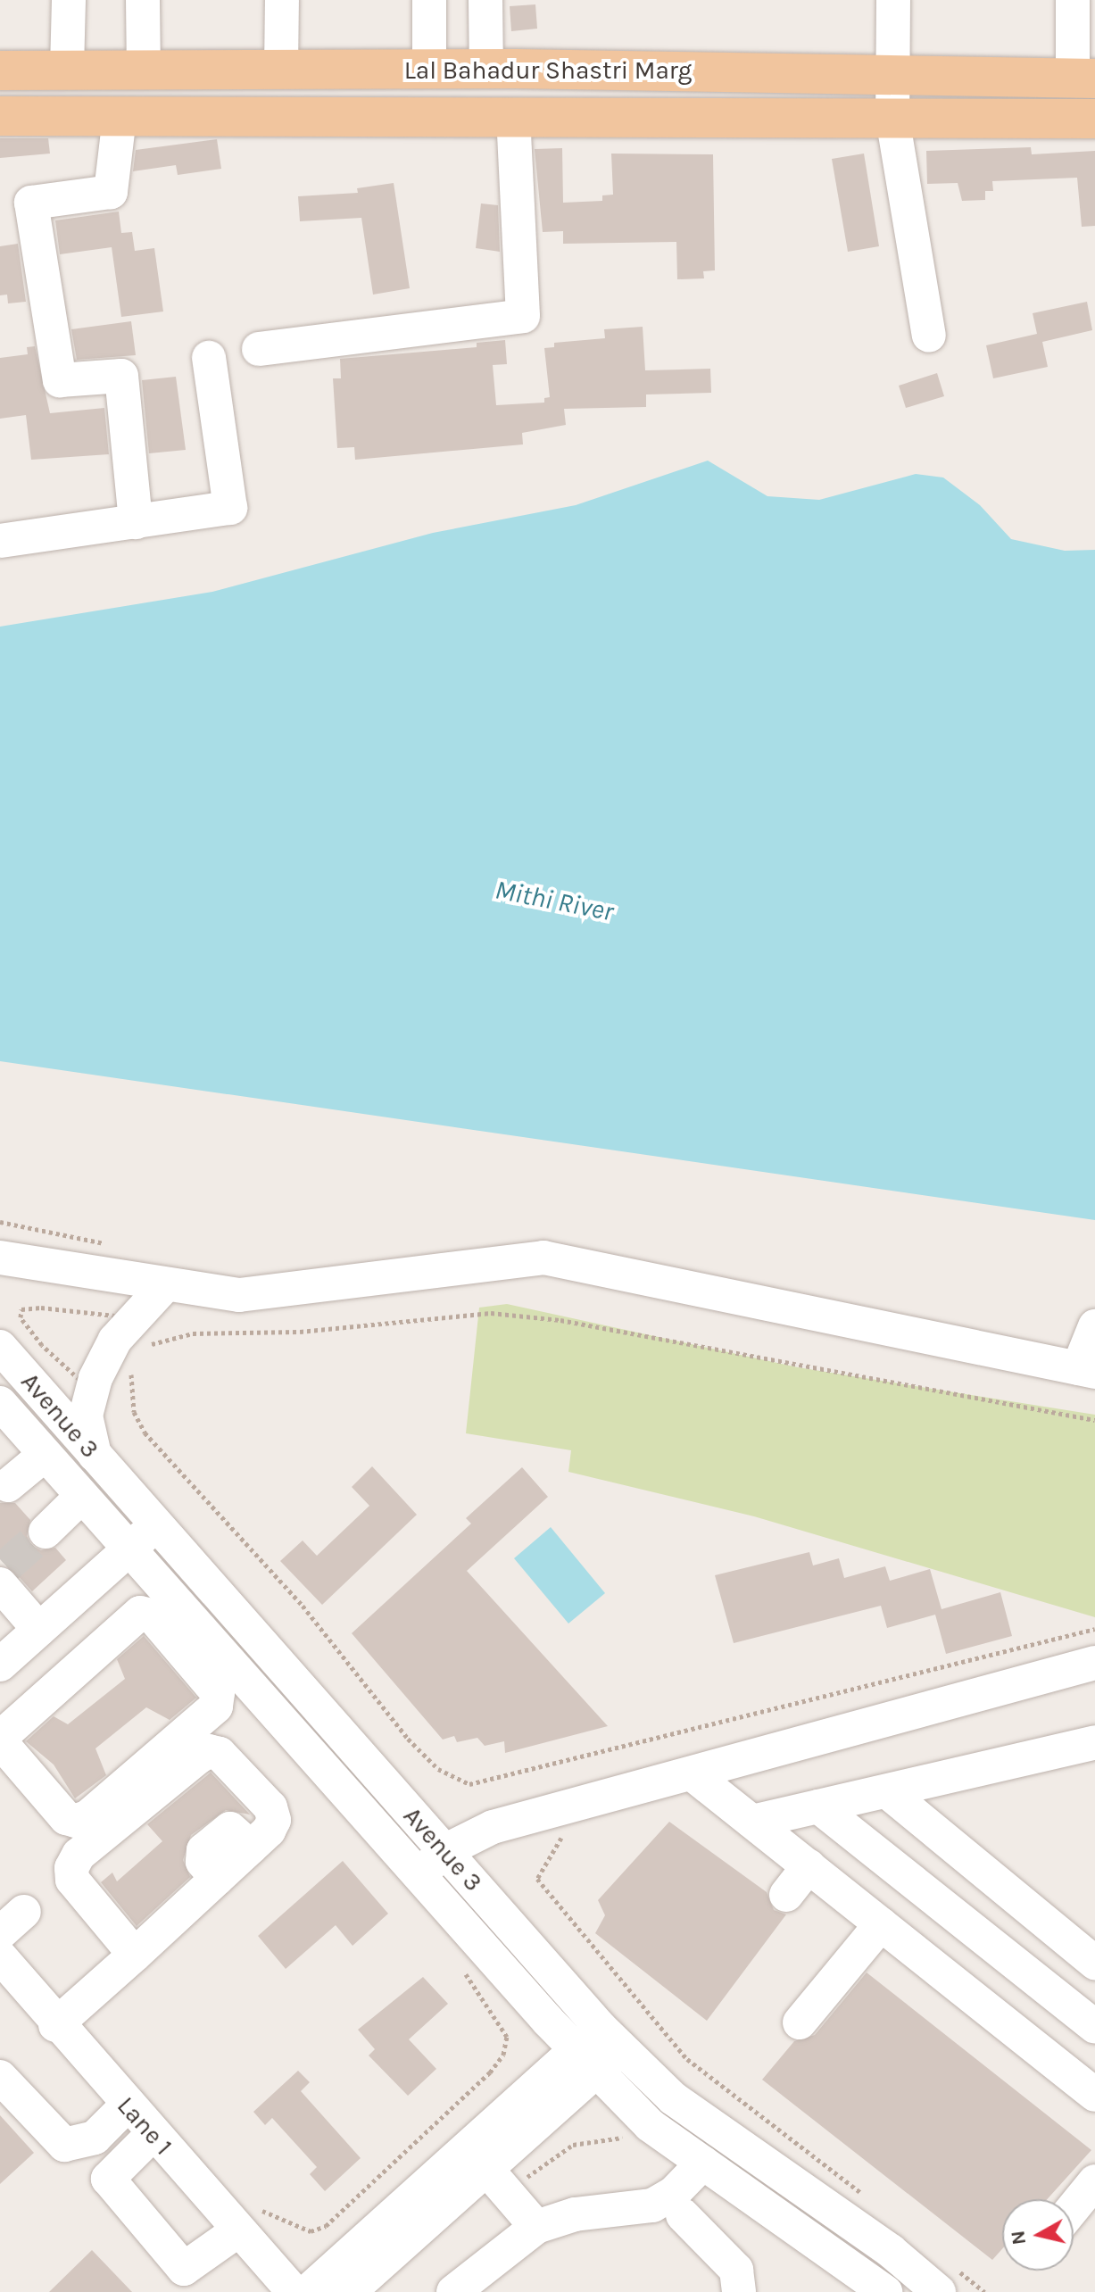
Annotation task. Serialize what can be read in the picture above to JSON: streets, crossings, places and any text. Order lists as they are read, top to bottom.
{
  "streets": {
    "main road": ["Lal Bahadur Shastri Marg"],
    "street": ["Avenue 3", "Lane 1"]
  },
  "water": ["Mithi River"],
  "north": "left"
}
